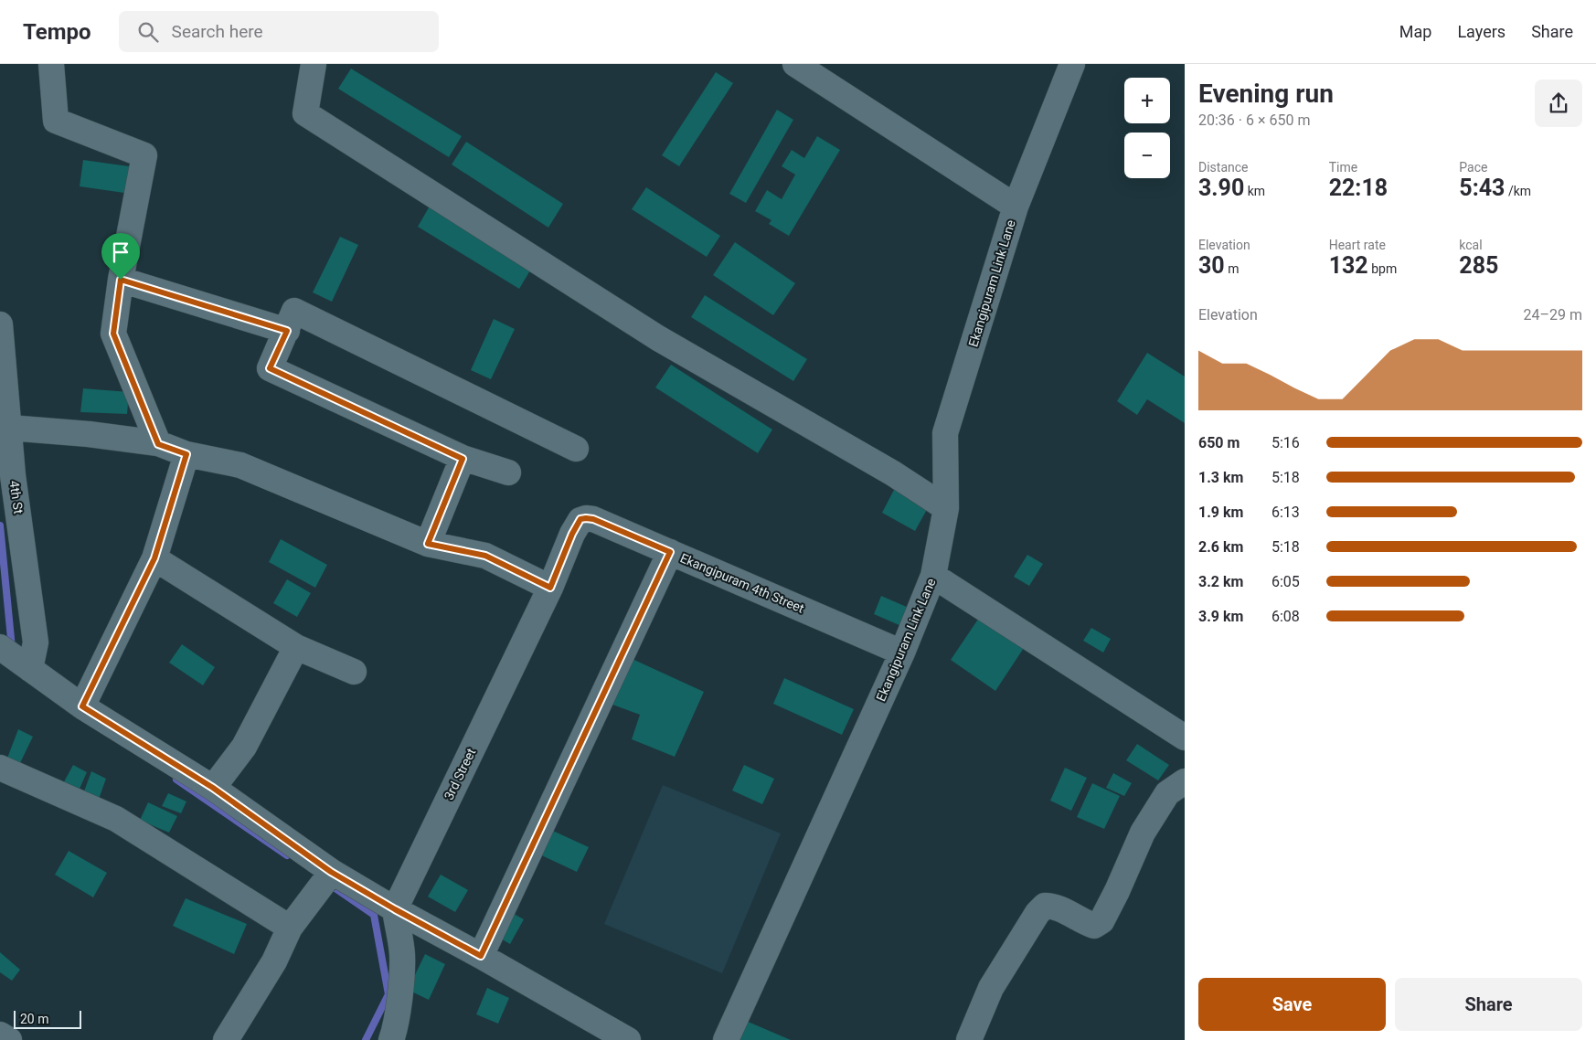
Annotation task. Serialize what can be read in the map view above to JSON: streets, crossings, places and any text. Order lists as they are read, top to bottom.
{
  "streets": {
    "street": [
      "Ekangipuram Link Lane",
      "4th St",
      "Ekangipuram 4th Street",
      "3rd Street"
    ]
  },
  "crossings": [
    ["Ekangipuram Link Lane", "Ekangipuram 4th Street"],
    ["Ekangipuram 4th Street", "3rd Street"]
  ],
  "scale_bar": "20 m",
  "page": {
    "header": "Tempo",
    "search": "Search here",
    "nav": ["Map", "Layers", "Share"],
    "heading": ["Evening run", "20:36 · 6 × 650 m"],
    "map_buttons": ["+", "−"],
    "stats": [
      ["Distance", "3.90 km"],
      ["Time", "22:18"],
      ["Pace", "5:43 /km"],
      ["Elevation", "30 m"],
      ["Heart rate", "132 bpm"],
      ["kcal", "285"]
    ],
    "chart": ["Elevation", "24–29 m"],
    "list": [
      {
        "name": "650 m",
        "note": "5:16"
      },
      {
        "name": "1.3 km",
        "note": "5:18"
      },
      {
        "name": "1.9 km",
        "note": "6:13"
      },
      {
        "name": "2.6 km",
        "note": "5:18"
      },
      {
        "name": "3.2 km",
        "note": "6:05"
      },
      {
        "name": "3.9 km",
        "note": "6:08"
      }
    ],
    "buttons": ["Save", "Share"],
    "scale": "20 m"
  }
}
